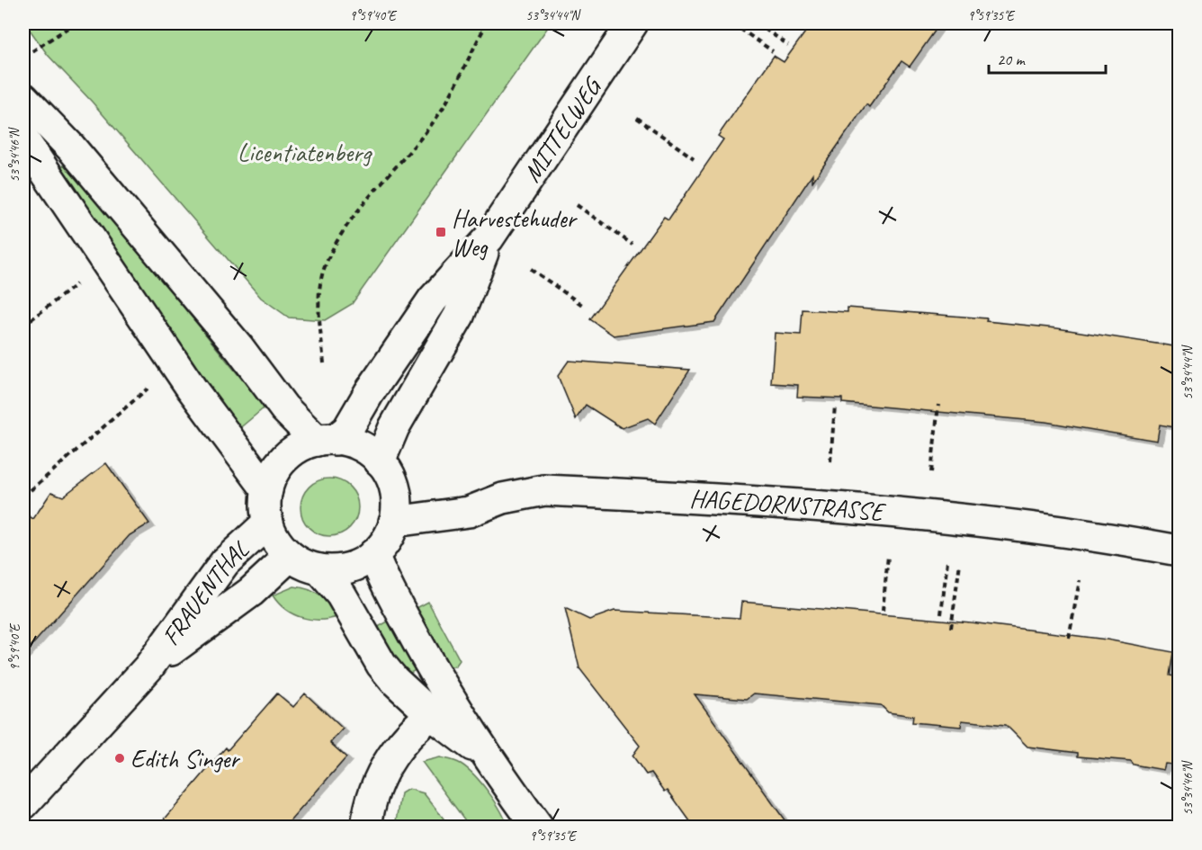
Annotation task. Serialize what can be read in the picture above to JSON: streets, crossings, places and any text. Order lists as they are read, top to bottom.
{
  "streets": {
    "street": ["MITTELWEG", "HAGEDORNSTRASSE", "FRAUENTHAL"]
  },
  "crossings": [
    ["MITTELWEG", "HAGEDORNSTRASSE"],
    ["MITTELWEG", "FRAUENTHAL"],
    ["HAGEDORNSTRASSE", "FRAUENTHAL"]
  ],
  "parks": ["Licentiatenberg"],
  "places": {
    "transit": ["Harvestehuder Weg"],
    "other": ["Edith Singer"]
  },
  "scale_bar": "20 m",
  "coordinates": [
    "9°59'40\"E",
    "53°34'44\"N",
    "9°59'35\"E",
    "53°34'46\"N"
  ]
}
